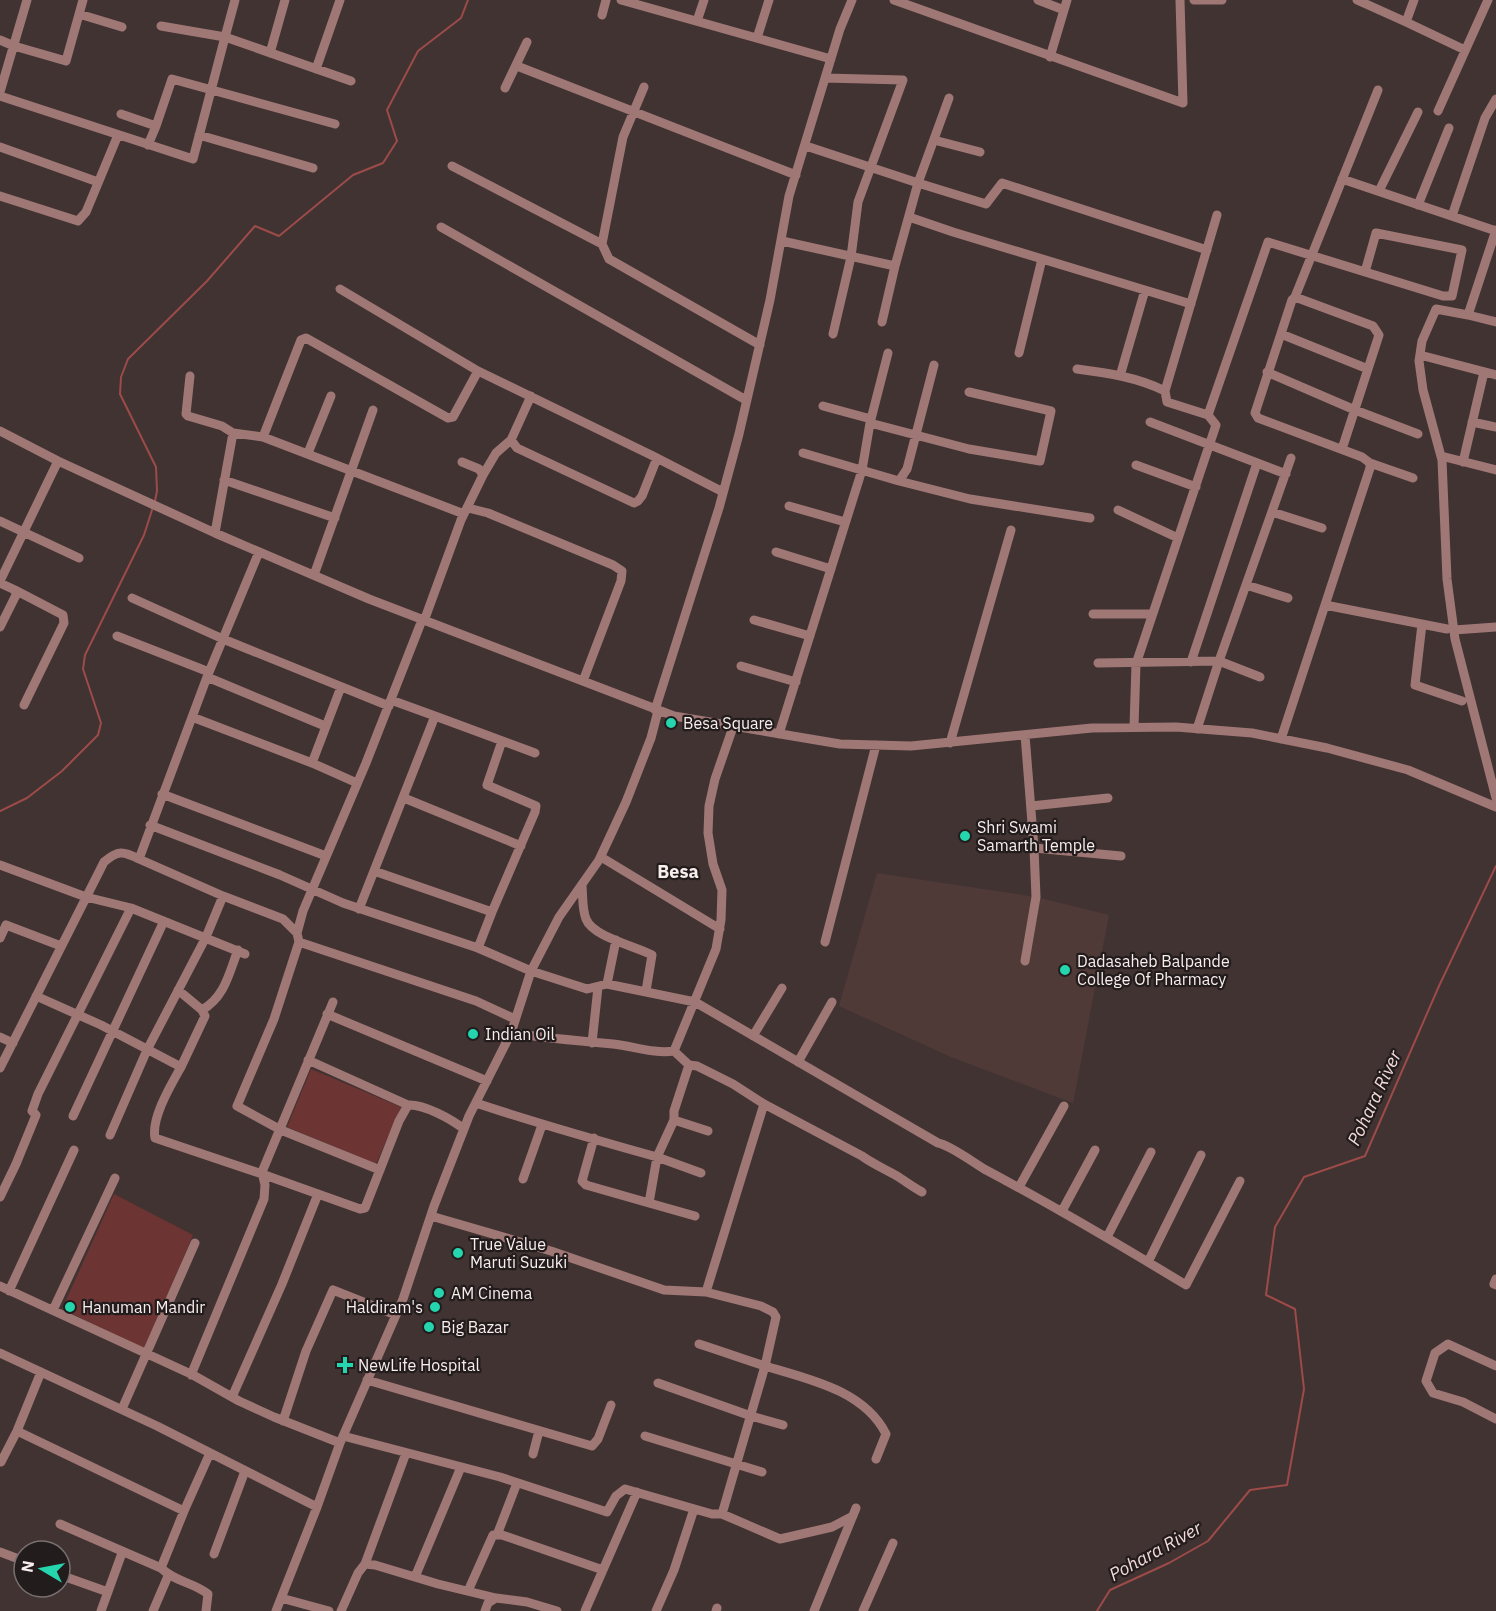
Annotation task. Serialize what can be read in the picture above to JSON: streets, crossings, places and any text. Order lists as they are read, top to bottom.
{
  "districts": ["Besa"],
  "water": ["Pohara River"],
  "places": {
    "other": [
      "Besa Square",
      "Shri Swami Samarth Temple",
      "Dadasaheb Balpande College Of Pharmacy",
      "Indian Oil",
      "True Value Maruti Suzuki",
      "AM Cinema",
      "Hanuman Mandir",
      "Haldiram's",
      "Big Bazar"
    ],
    "health": ["NewLife Hospital"]
  },
  "north": "left"
}
